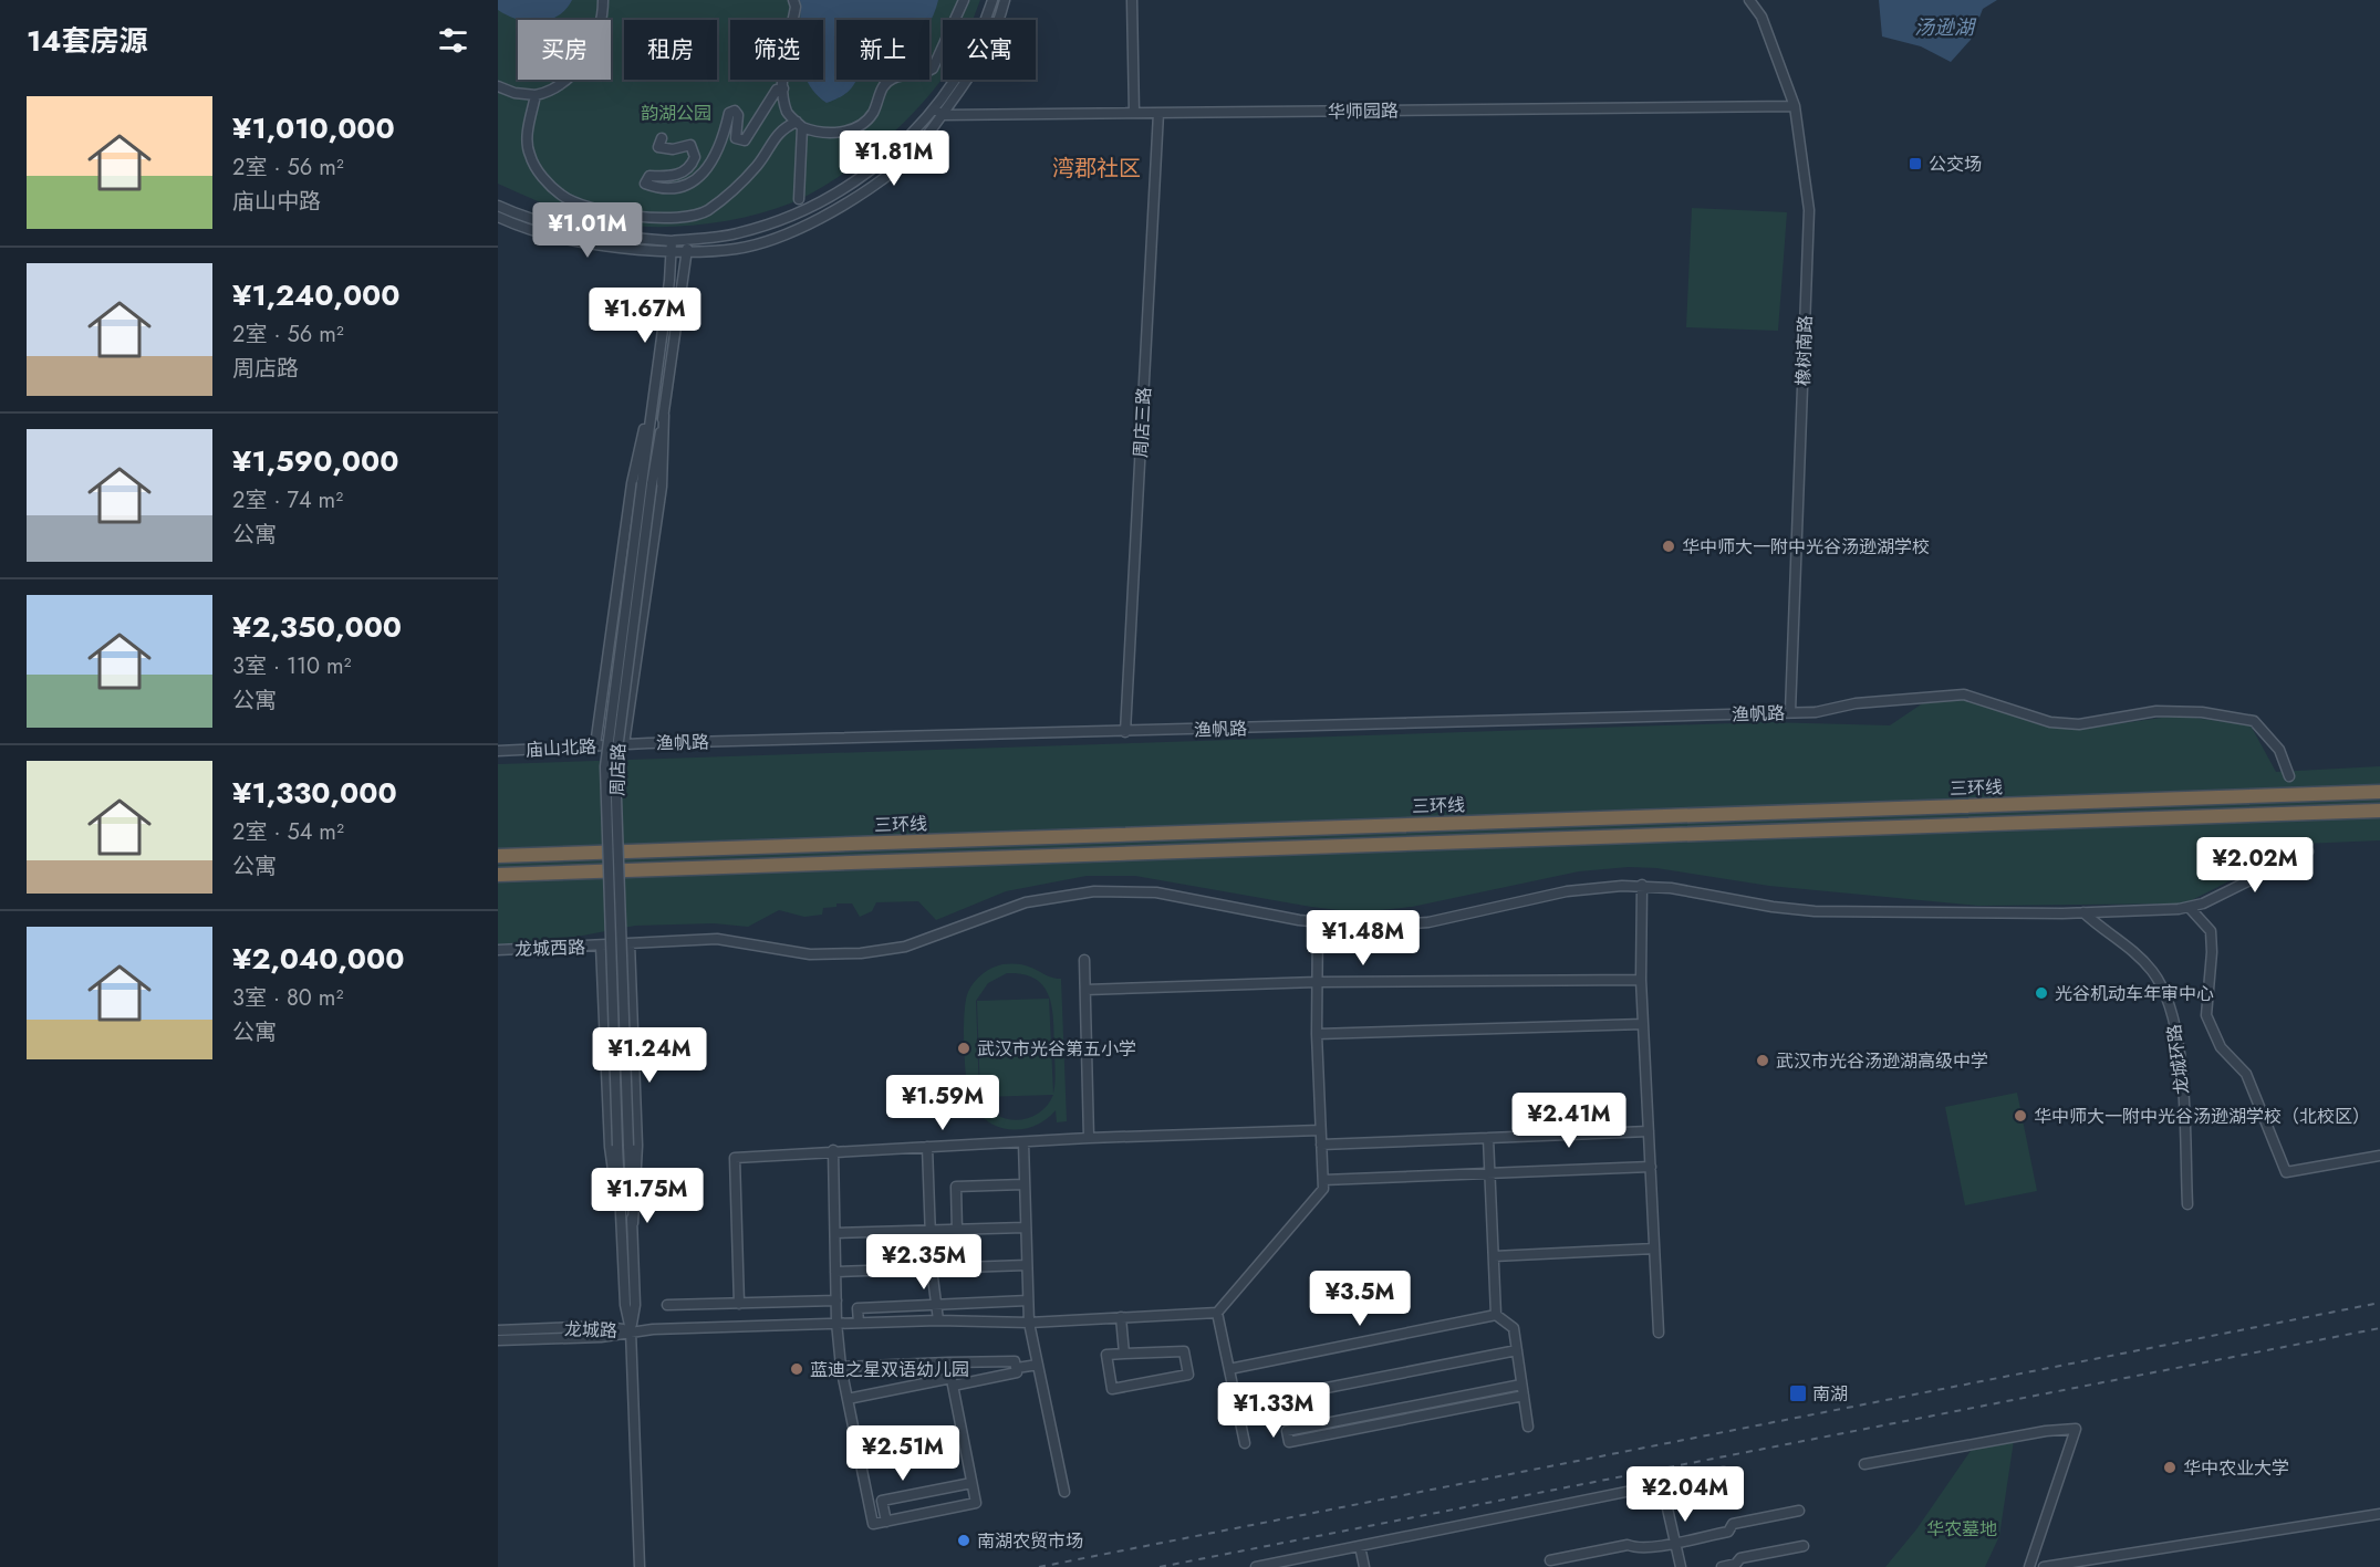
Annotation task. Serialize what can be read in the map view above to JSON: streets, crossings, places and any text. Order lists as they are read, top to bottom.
{
  "streets": {
    "highway": ["三环线"],
    "street": [
      "华师园路",
      "橡树南路",
      "周店三路",
      "渔帆路",
      "庙山北路",
      "周店路",
      "龙城西路",
      "龙城环路",
      "龙城路"
    ]
  },
  "crossings": [
    ["华师园路", "橡树南路"],
    ["华师园路", "周店三路"],
    ["橡树南路", "渔帆路"],
    ["周店三路", "渔帆路"],
    ["渔帆路", "庙山北路"],
    ["龙城西路", "龙城环路"]
  ],
  "districts": ["湾郡社区"],
  "water": ["汤逊湖"],
  "parks": ["韵湖公园", "华农墓地"],
  "places": {
    "transit": ["公交场", "南湖"],
    "other": [
      "华中师大一附中光谷汤逊湖学校",
      "光谷机动车年审中心",
      "武汉市光谷第五小学",
      "武汉市光谷汤逊湖高级中学",
      "华中师大一附中光谷汤逊湖学校（北校区）",
      "蓝迪之星双语幼儿园",
      "华中农业大学",
      "南湖农贸市场"
    ]
  },
  "page": {
    "heading": "14套房源",
    "chip": [
      "买房",
      "租房",
      "筛选",
      "新上",
      "公寓"
    ],
    "list": [
      {
        "name": "¥1,010,000",
        "note": "2室 · 56 m² · 庙山中路"
      },
      {
        "name": "¥1,240,000",
        "note": "2室 · 56 m² · 周店路"
      },
      {
        "name": "¥1,590,000",
        "note": "2室 · 74 m² · 公寓"
      },
      {
        "name": "¥2,350,000",
        "note": "3室 · 110 m² · 公寓"
      },
      {
        "name": "¥1,330,000",
        "note": "2室 · 54 m² · 公寓"
      },
      {
        "name": "¥2,040,000",
        "note": "3室 · 80 m² · 公寓"
      }
    ],
    "price": [
      "¥1.81M",
      "¥1.01M",
      "¥1.67M",
      "¥2.02M",
      "¥1.48M",
      "¥1.24M",
      "¥1.59M",
      "¥2.41M",
      "¥1.75M",
      "¥2.35M",
      "¥3.5M",
      "¥1.33M",
      "¥2.51M",
      "¥2.04M"
    ]
  }
}
